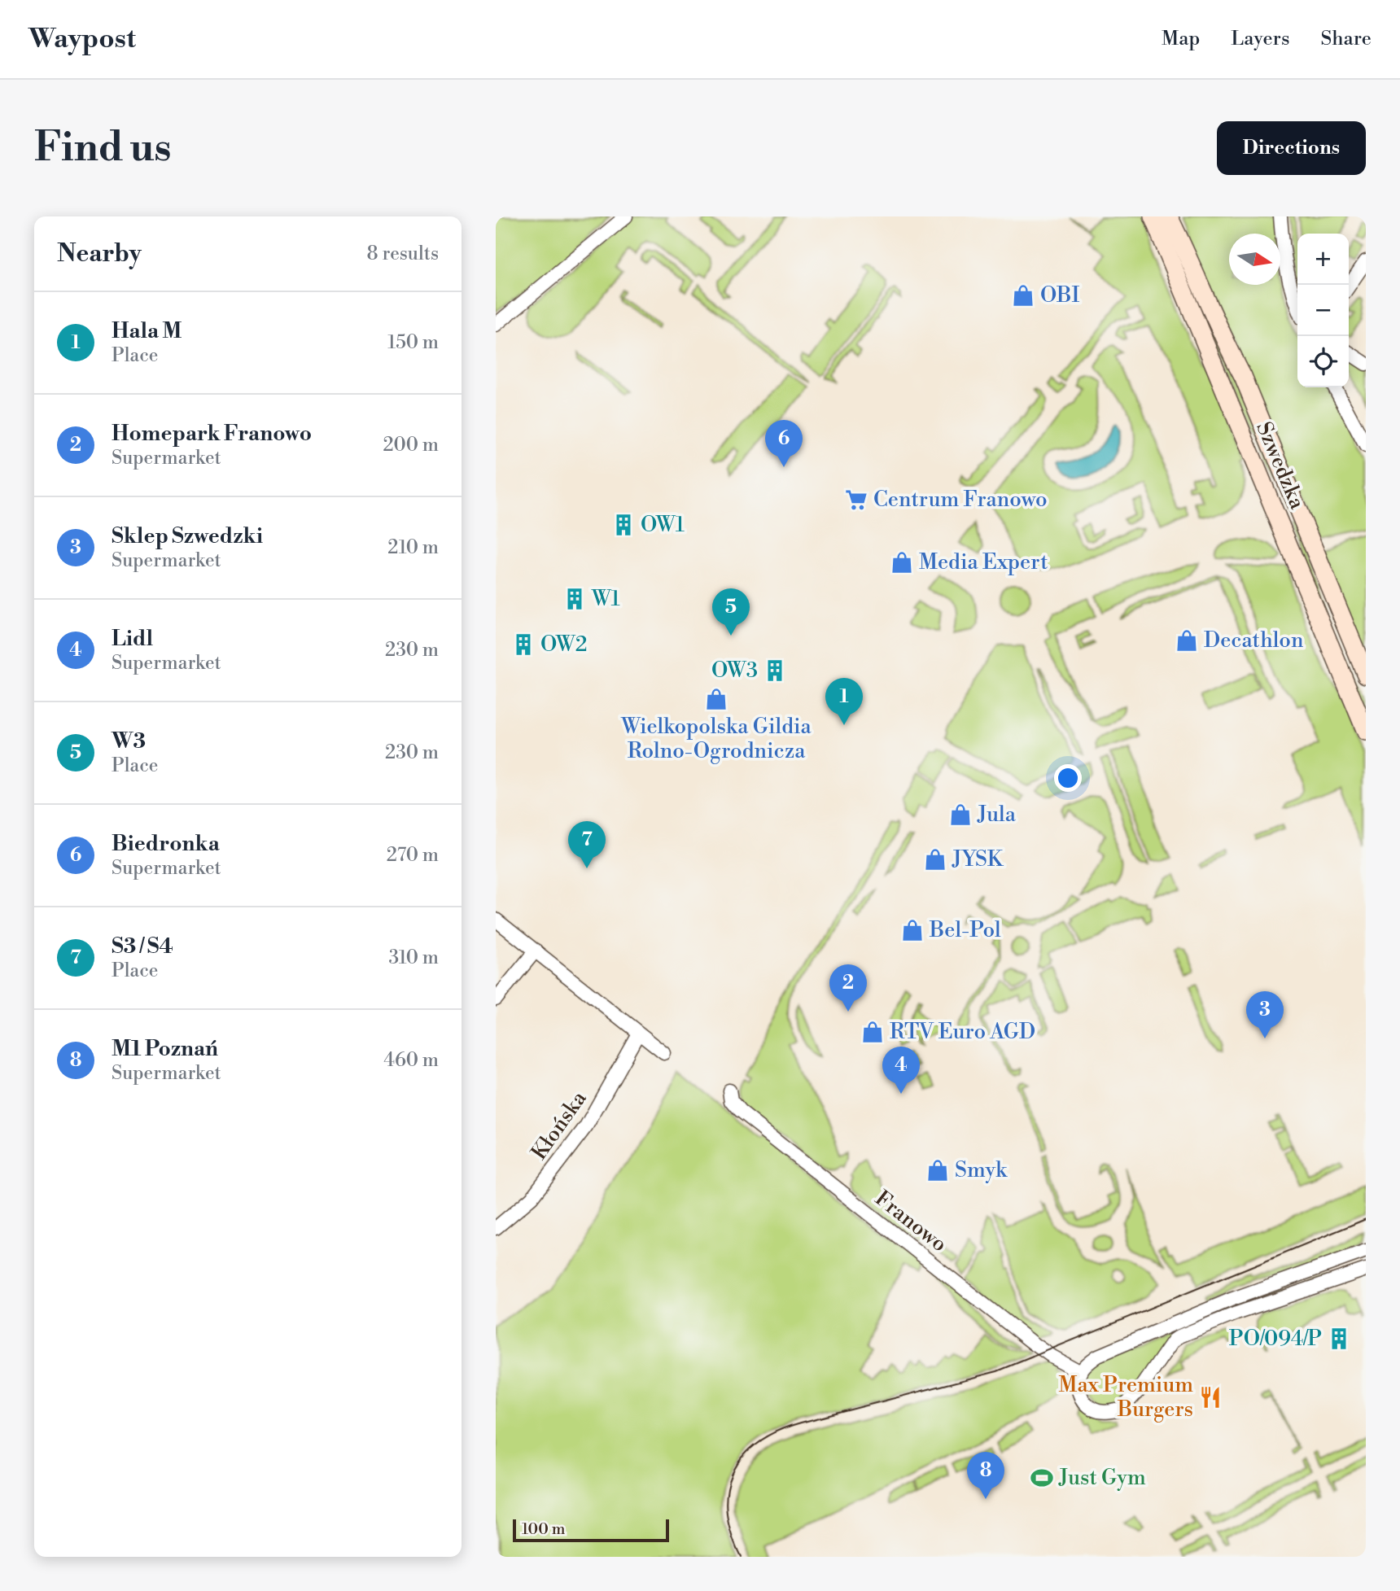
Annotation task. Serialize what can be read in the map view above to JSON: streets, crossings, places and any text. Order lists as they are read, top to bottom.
{
  "streets": {
    "street": ["Szwedzka", "Kłońska", "Franowo"]
  },
  "places": {
    "shop": [
      "OBI",
      "Media Expert",
      "Decathlon",
      "Wielkopolska Gildia Rolno-Ogrodnicza",
      "Jula",
      "JYSK",
      "Bel-Pol",
      "RTV Euro AGD",
      "Smyk"
    ],
    "supermarket": ["Centrum Franowo"],
    "building": [
      "OW1",
      "W1",
      "OW2",
      "OW3",
      "PO/094/P"
    ],
    "restaurant": ["Max Premium Burgers"],
    "sports": ["Just Gym"]
  },
  "scale_bar": "100 m",
  "north": "right",
  "page": {
    "header": "Waypost",
    "nav": ["Map", "Layers", "Share"],
    "buttons": "Directions",
    "title": "Find us",
    "heading": ["Nearby", "8 results"],
    "map_buttons": ["+", "−"],
    "list": [
      {
        "mark": "1",
        "name": "Hala M",
        "note": "Place",
        "value": "150 m"
      },
      {
        "mark": "2",
        "name": "Homepark Franowo",
        "note": "Supermarket",
        "value": "200 m"
      },
      {
        "mark": "3",
        "name": "Sklep Szwedzki",
        "note": "Supermarket",
        "value": "210 m"
      },
      {
        "mark": "4",
        "name": "Lidl",
        "note": "Supermarket",
        "value": "230 m"
      },
      {
        "mark": "5",
        "name": "W3",
        "note": "Place",
        "value": "230 m"
      },
      {
        "mark": "6",
        "name": "Biedronka",
        "note": "Supermarket",
        "value": "270 m"
      },
      {
        "mark": "7",
        "name": "S3 / S4",
        "note": "Place",
        "value": "310 m"
      },
      {
        "mark": "8",
        "name": "M1 Poznań",
        "note": "Supermarket",
        "value": "460 m"
      }
    ],
    "pins": [
      "6",
      "5",
      "1",
      "7",
      "2",
      "3",
      "4",
      "8"
    ],
    "scale": "100 m"
  }
}
